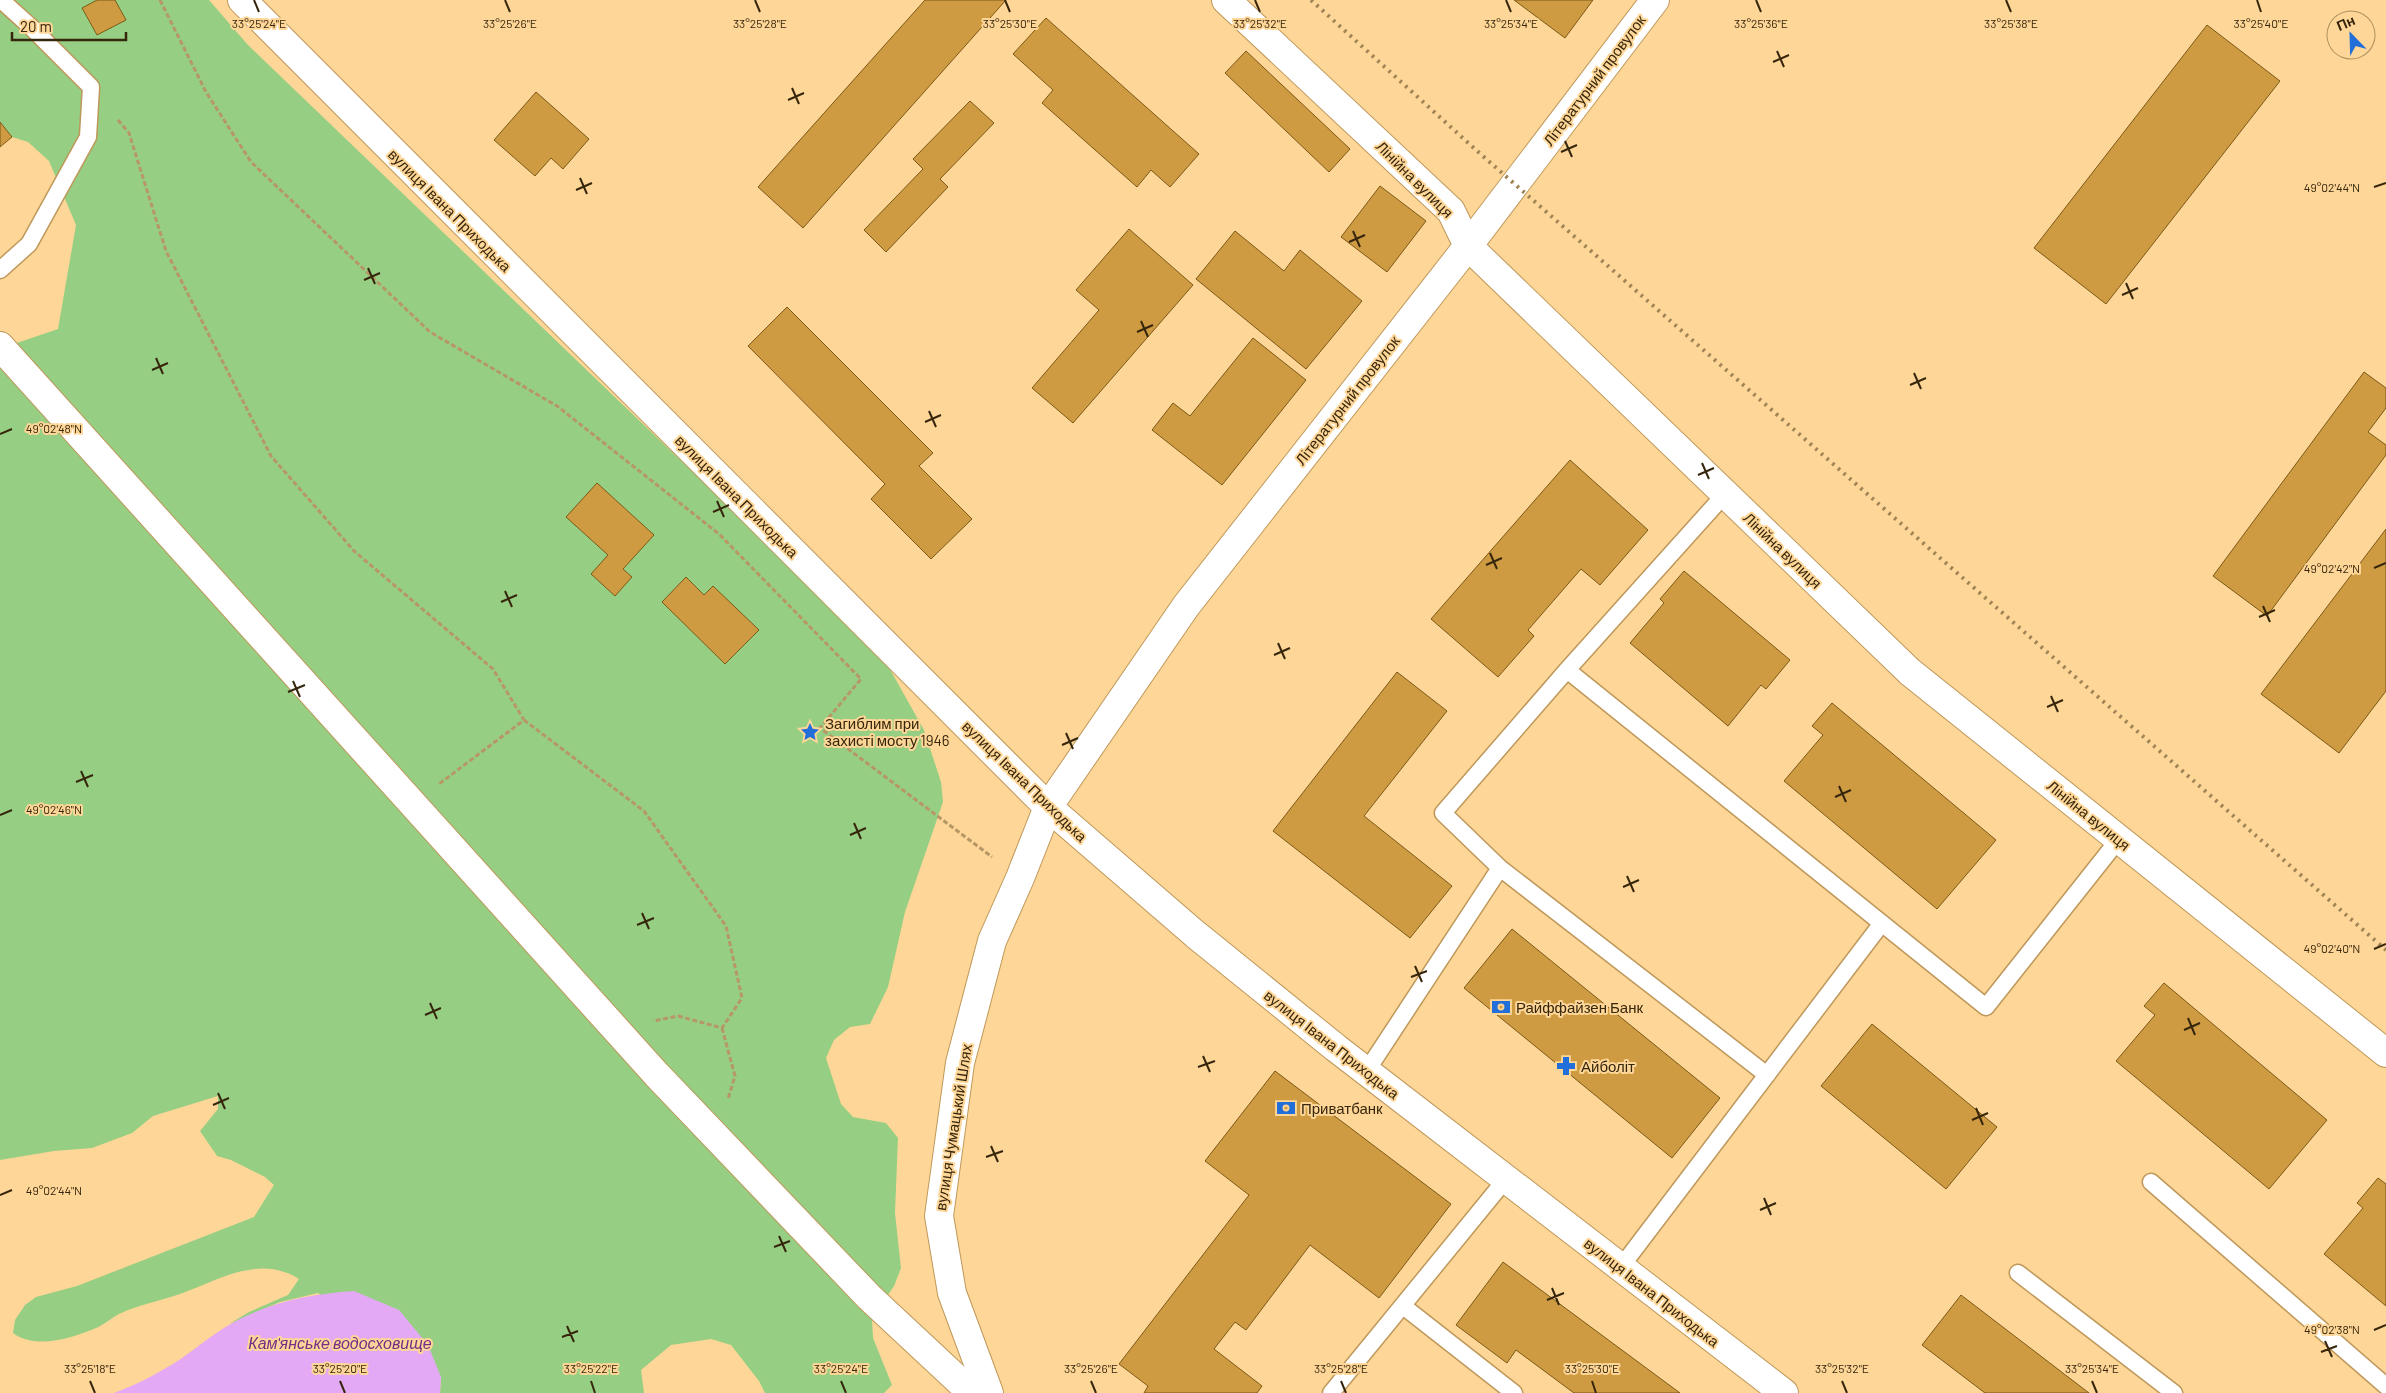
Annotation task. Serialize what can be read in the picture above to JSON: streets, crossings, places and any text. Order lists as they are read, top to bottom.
{
  "streets": {
    "main road": [
      "Літературний провулок",
      "Лінійна вулиця",
      "вулиця Івана Приходька",
      "вулиця Чумацький Шлях"
    ]
  },
  "crossings": [
    ["Літературний провулок", "Лінійна вулиця"],
    ["Літературний провулок", "вулиця Івана Приходька"],
    ["Літературний провулок", "вулиця Чумацький Шлях"],
    ["вулиця Івана Приходька", "вулиця Чумацький Шлях"]
  ],
  "water": ["Кам'янське водосховище"],
  "places": {
    "place": ["Загиблим при захисті мосту 1946"],
    "bank": ["Райффайзен Банк", "Приватбанк"],
    "pharmacy": ["Айболіт"]
  },
  "scale_bar": "20 m",
  "north": "top left",
  "coordinates": [
    "33°25'24\"E",
    "33°25'26\"E",
    "33°25'28\"E",
    "33°25'30\"E",
    "33°25'32\"E",
    "33°25'34\"E",
    "33°25'36\"E",
    "33°25'38\"E",
    "33°25'40\"E",
    "49°02'44\"N",
    "49°02'48\"N",
    "49°02'42\"N",
    "49°02'46\"N",
    "49°02'40\"N",
    "49°02'38\"N",
    "33°25'18\"E",
    "33°25'20\"E",
    "33°25'22\"E"
  ]
}
